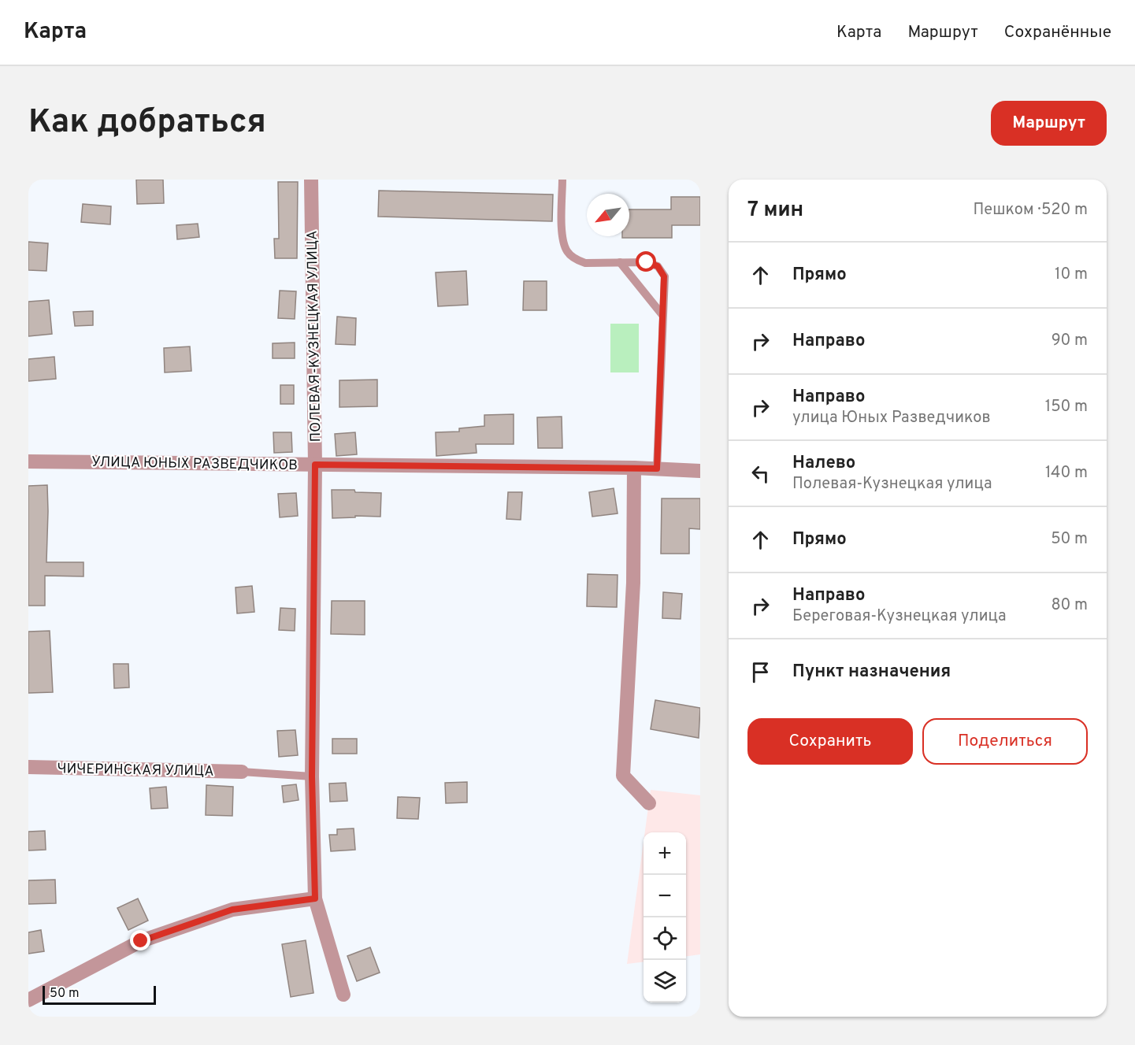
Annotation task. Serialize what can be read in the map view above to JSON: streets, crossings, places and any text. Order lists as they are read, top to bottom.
{
  "streets": {
    "street": ["ПОЛЕВАЯ-КУЗНЕЦКАЯ УЛИЦА", "УЛИЦА ЮНЫХ РАЗВЕДЧИКОВ", "ЧИЧЕРИНСКАЯ УЛИЦА"]
  },
  "crossings": [
    ["ПОЛЕВАЯ-КУЗНЕЦКАЯ УЛИЦА", "УЛИЦА ЮНЫХ РАЗВЕДЧИКОВ"]
  ],
  "scale_bar": "50 m",
  "north": "bottom left",
  "page": {
    "header": "Карта",
    "nav": ["Карта", "Маршрут", "Сохранённые"],
    "buttons": [
      "Маршрут",
      ["Сохранить", "Поделиться"]
    ],
    "title": "Как добраться",
    "heading": ["7 мин", "Пешком · 520 m"],
    "list": [
      ["Прямо", "10 m"],
      ["Направо", "90 m"],
      ["Направо", "улица Юных Разведчиков", "150 m"],
      ["Налево", "Полевая-Кузнецкая улица", "140 m"],
      ["Прямо", "50 m"],
      ["Направо", "Береговая-Кузнецкая улица", "80 m"],
      "Пункт назначения"
    ],
    "map_buttons": ["+", "−"],
    "scale": "50 m"
  }
}
